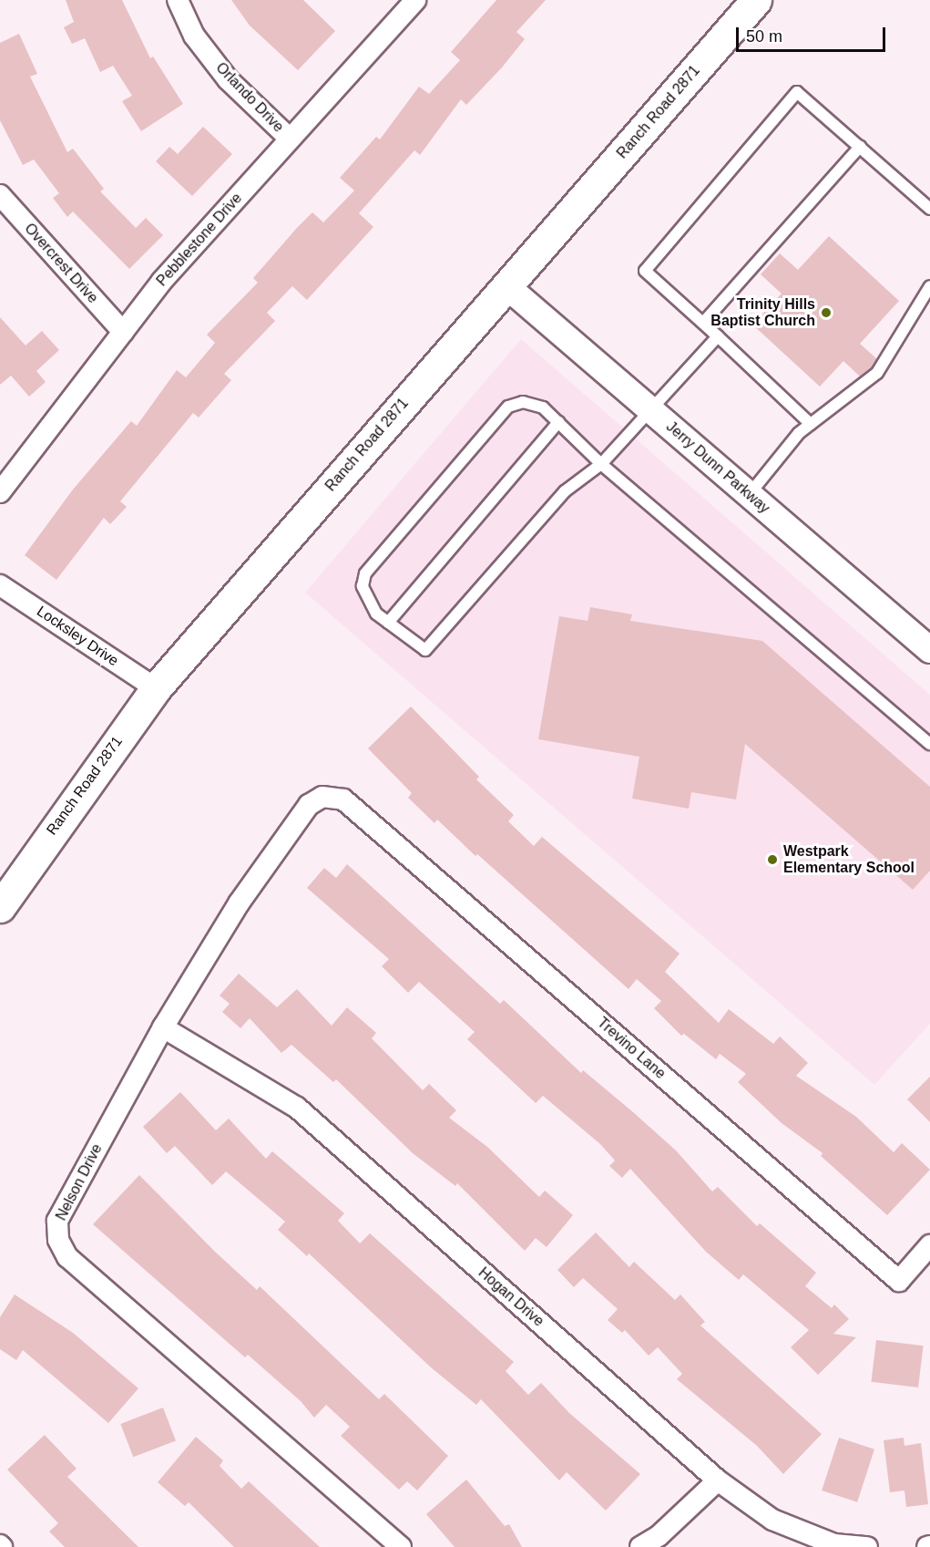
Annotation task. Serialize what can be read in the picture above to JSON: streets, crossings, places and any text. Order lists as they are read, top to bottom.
{
  "streets": {
    "main road": ["Ranch Road 2871"],
    "street": [
      "Orlando Drive",
      "Pebblestone Drive",
      "Overcrest Drive",
      "Jerry Dunn Parkway",
      "Locksley Drive",
      "Trevino Lane",
      "Nelson Drive",
      "Hogan Drive"
    ]
  },
  "crossings": [
    ["Orlando Drive", "Pebblestone Drive"],
    ["Ranch Road 2871", "Jerry Dunn Parkway"],
    ["Ranch Road 2871", "Locksley Drive"],
    ["Pebblestone Drive", "Overcrest Drive"],
    ["Trevino Lane", "Nelson Drive"],
    ["Nelson Drive", "Hogan Drive"]
  ],
  "places": ["Trinity Hills Baptist Church", "Westpark Elementary School"],
  "scale_bar": "50 m"
}
